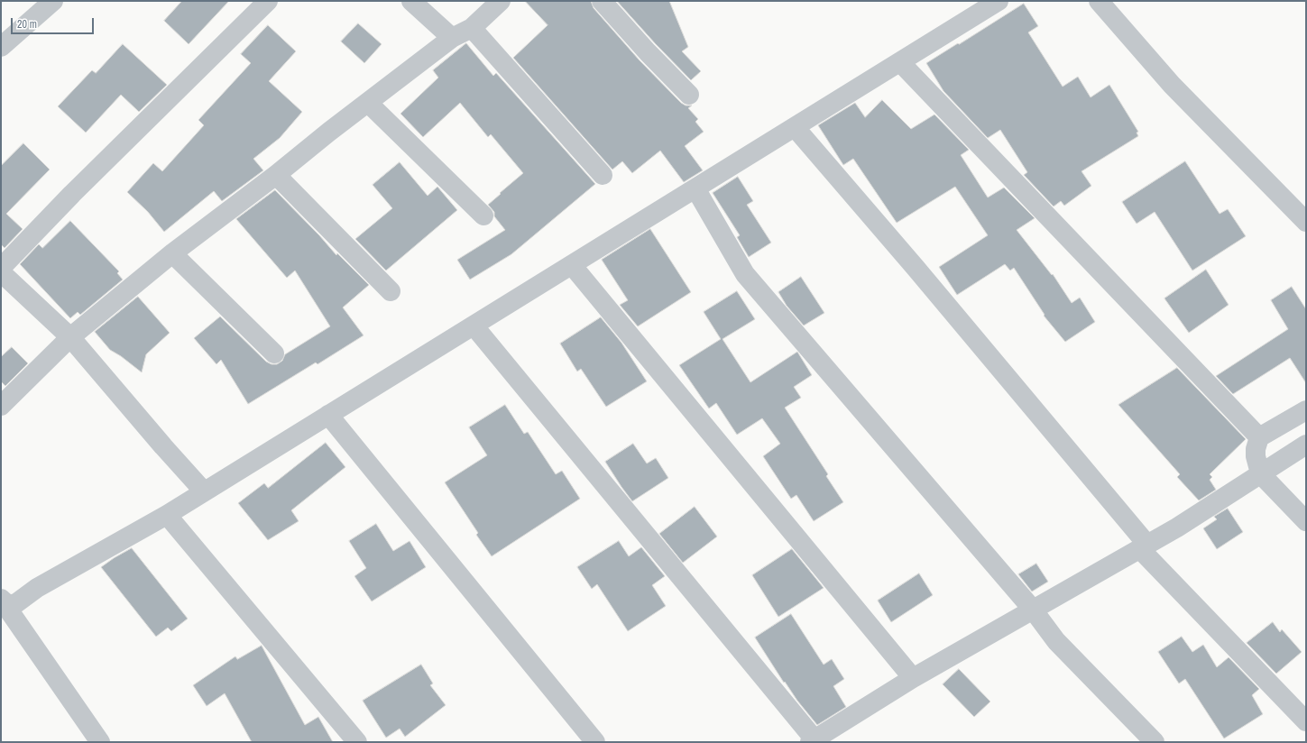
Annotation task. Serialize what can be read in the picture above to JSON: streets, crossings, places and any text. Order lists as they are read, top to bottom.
{
  "scale_bar": "20 m"
}
